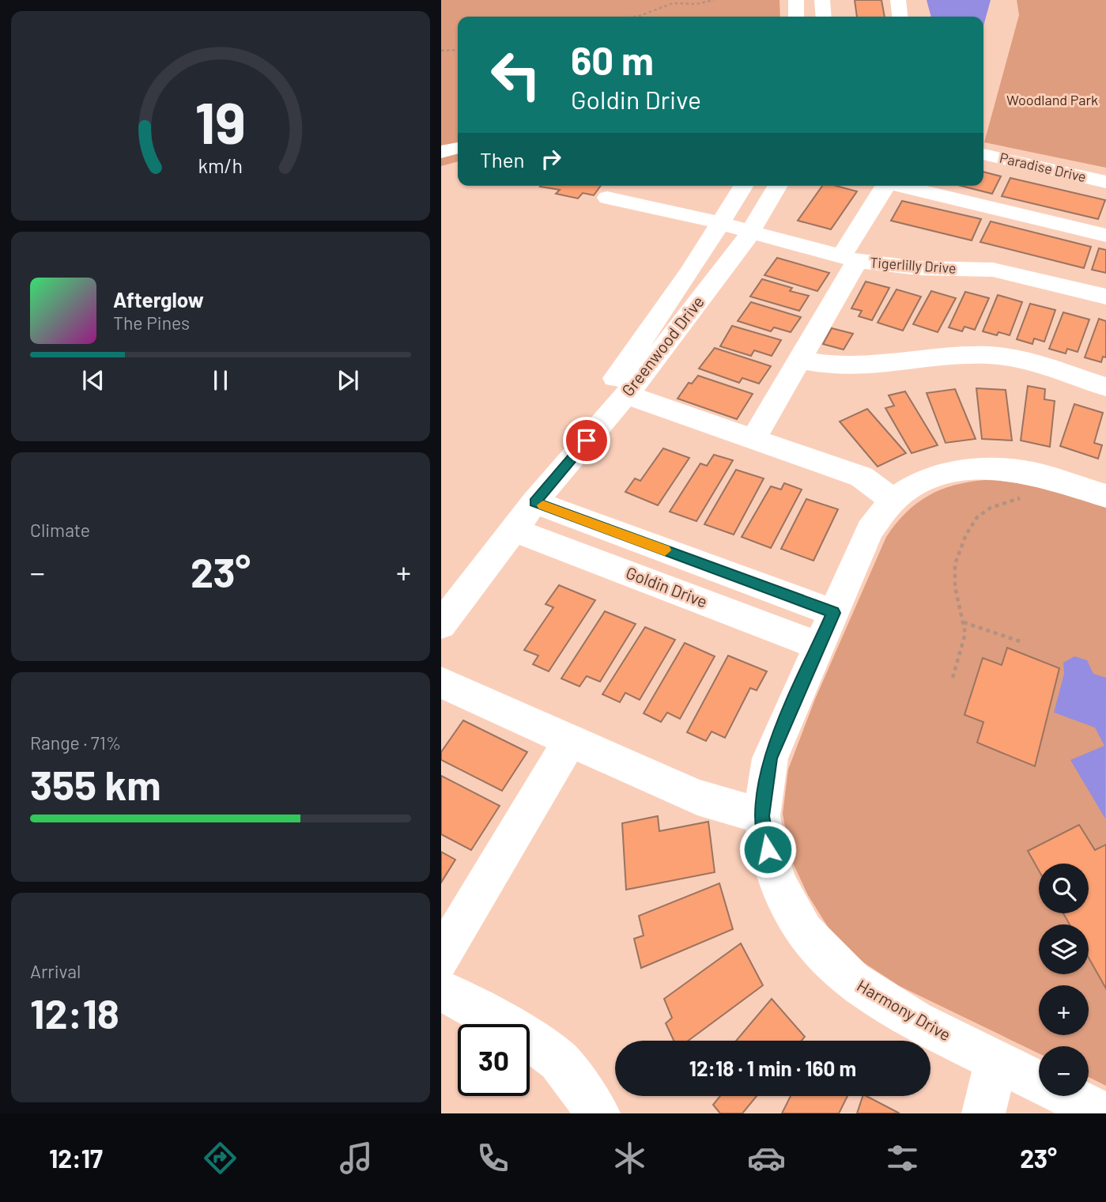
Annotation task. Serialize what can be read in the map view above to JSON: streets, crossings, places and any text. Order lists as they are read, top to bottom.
{
  "streets": {
    "street": [
      "Paradise Drive",
      "Tigerlilly Drive",
      "Greenwood Drive",
      "Goldin Drive",
      "Harmony Drive"
    ]
  },
  "crossings": [
    ["Tigerlilly Drive", "Greenwood Drive"],
    ["Greenwood Drive", "Goldin Drive"],
    ["Goldin Drive", "Harmony Drive"]
  ],
  "parks": ["Woodland Park"],
  "page": {
    "turn": ["60 m", "Goldin Drive"],
    "then": "Then",
    "song": ["Afterglow", "The Pines"],
    "tile": [
      "Climate",
      ["Range · 71%", "355 km"],
      ["Arrival", "12:18"]
    ],
    "heat": ["−", "23°", "+"],
    "map_buttons": ["+", "−"],
    "limit": "30",
    "trip": "12:18 · 1 min · 160 m",
    "tabs": ["12:17", "23°"],
    "gauge": ["19", "km/h"]
  }
}
